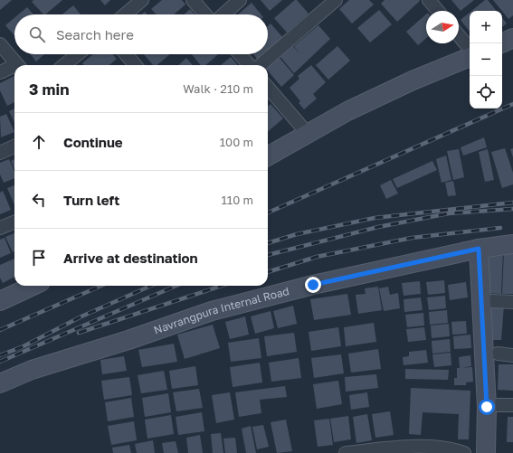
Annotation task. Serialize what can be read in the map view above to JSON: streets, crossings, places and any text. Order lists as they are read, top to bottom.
{
  "streets": {
    "street": ["Navrangpura Internal Road"]
  },
  "north": "right",
  "page": {
    "map_buttons": ["+", "−"],
    "search": "Search here",
    "heading": ["3 min", "Walk · 210 m"],
    "list": [
      ["Continue", "100 m"],
      ["Turn left", "110 m"],
      "Arrive at destination"
    ]
  }
}
